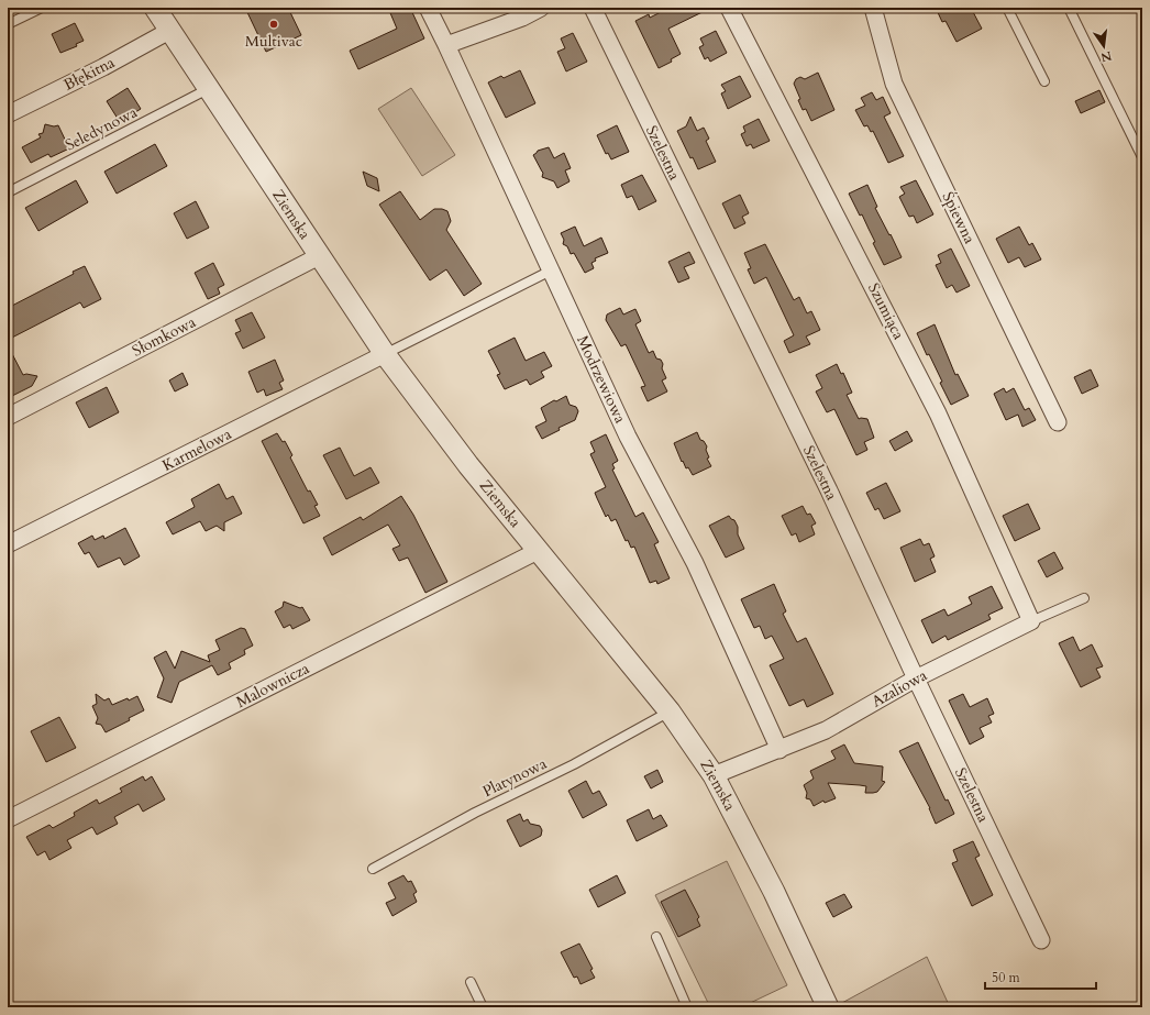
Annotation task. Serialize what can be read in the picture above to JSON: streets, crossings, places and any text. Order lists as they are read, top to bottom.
{
  "streets": {
    "street": [
      "Błękitna",
      "Szelestna",
      "Ziemska",
      "Śpiewna",
      "Szumiąca",
      "Słomkowa",
      "Modrzewiowa",
      "Karmelowa",
      "Malownicza",
      "Azaliowa"
    ],
    "lane": ["Seledynowa", "Platynowa"]
  },
  "crossings": [
    ["Błękitna", "Ziemska"],
    ["Seledynowa", "Ziemska"],
    ["Szelestna", "Azaliowa"],
    ["Ziemska", "Słomkowa"],
    ["Ziemska", "Karmelowa"],
    ["Ziemska", "Malownicza"],
    ["Ziemska", "Azaliowa"],
    ["Ziemska", "Platynowa"],
    ["Szumiąca", "Azaliowa"],
    ["Modrzewiowa", "Azaliowa"]
  ],
  "places": ["Multivac"],
  "scale_bar": "50 m",
  "north": "bottom"
}
